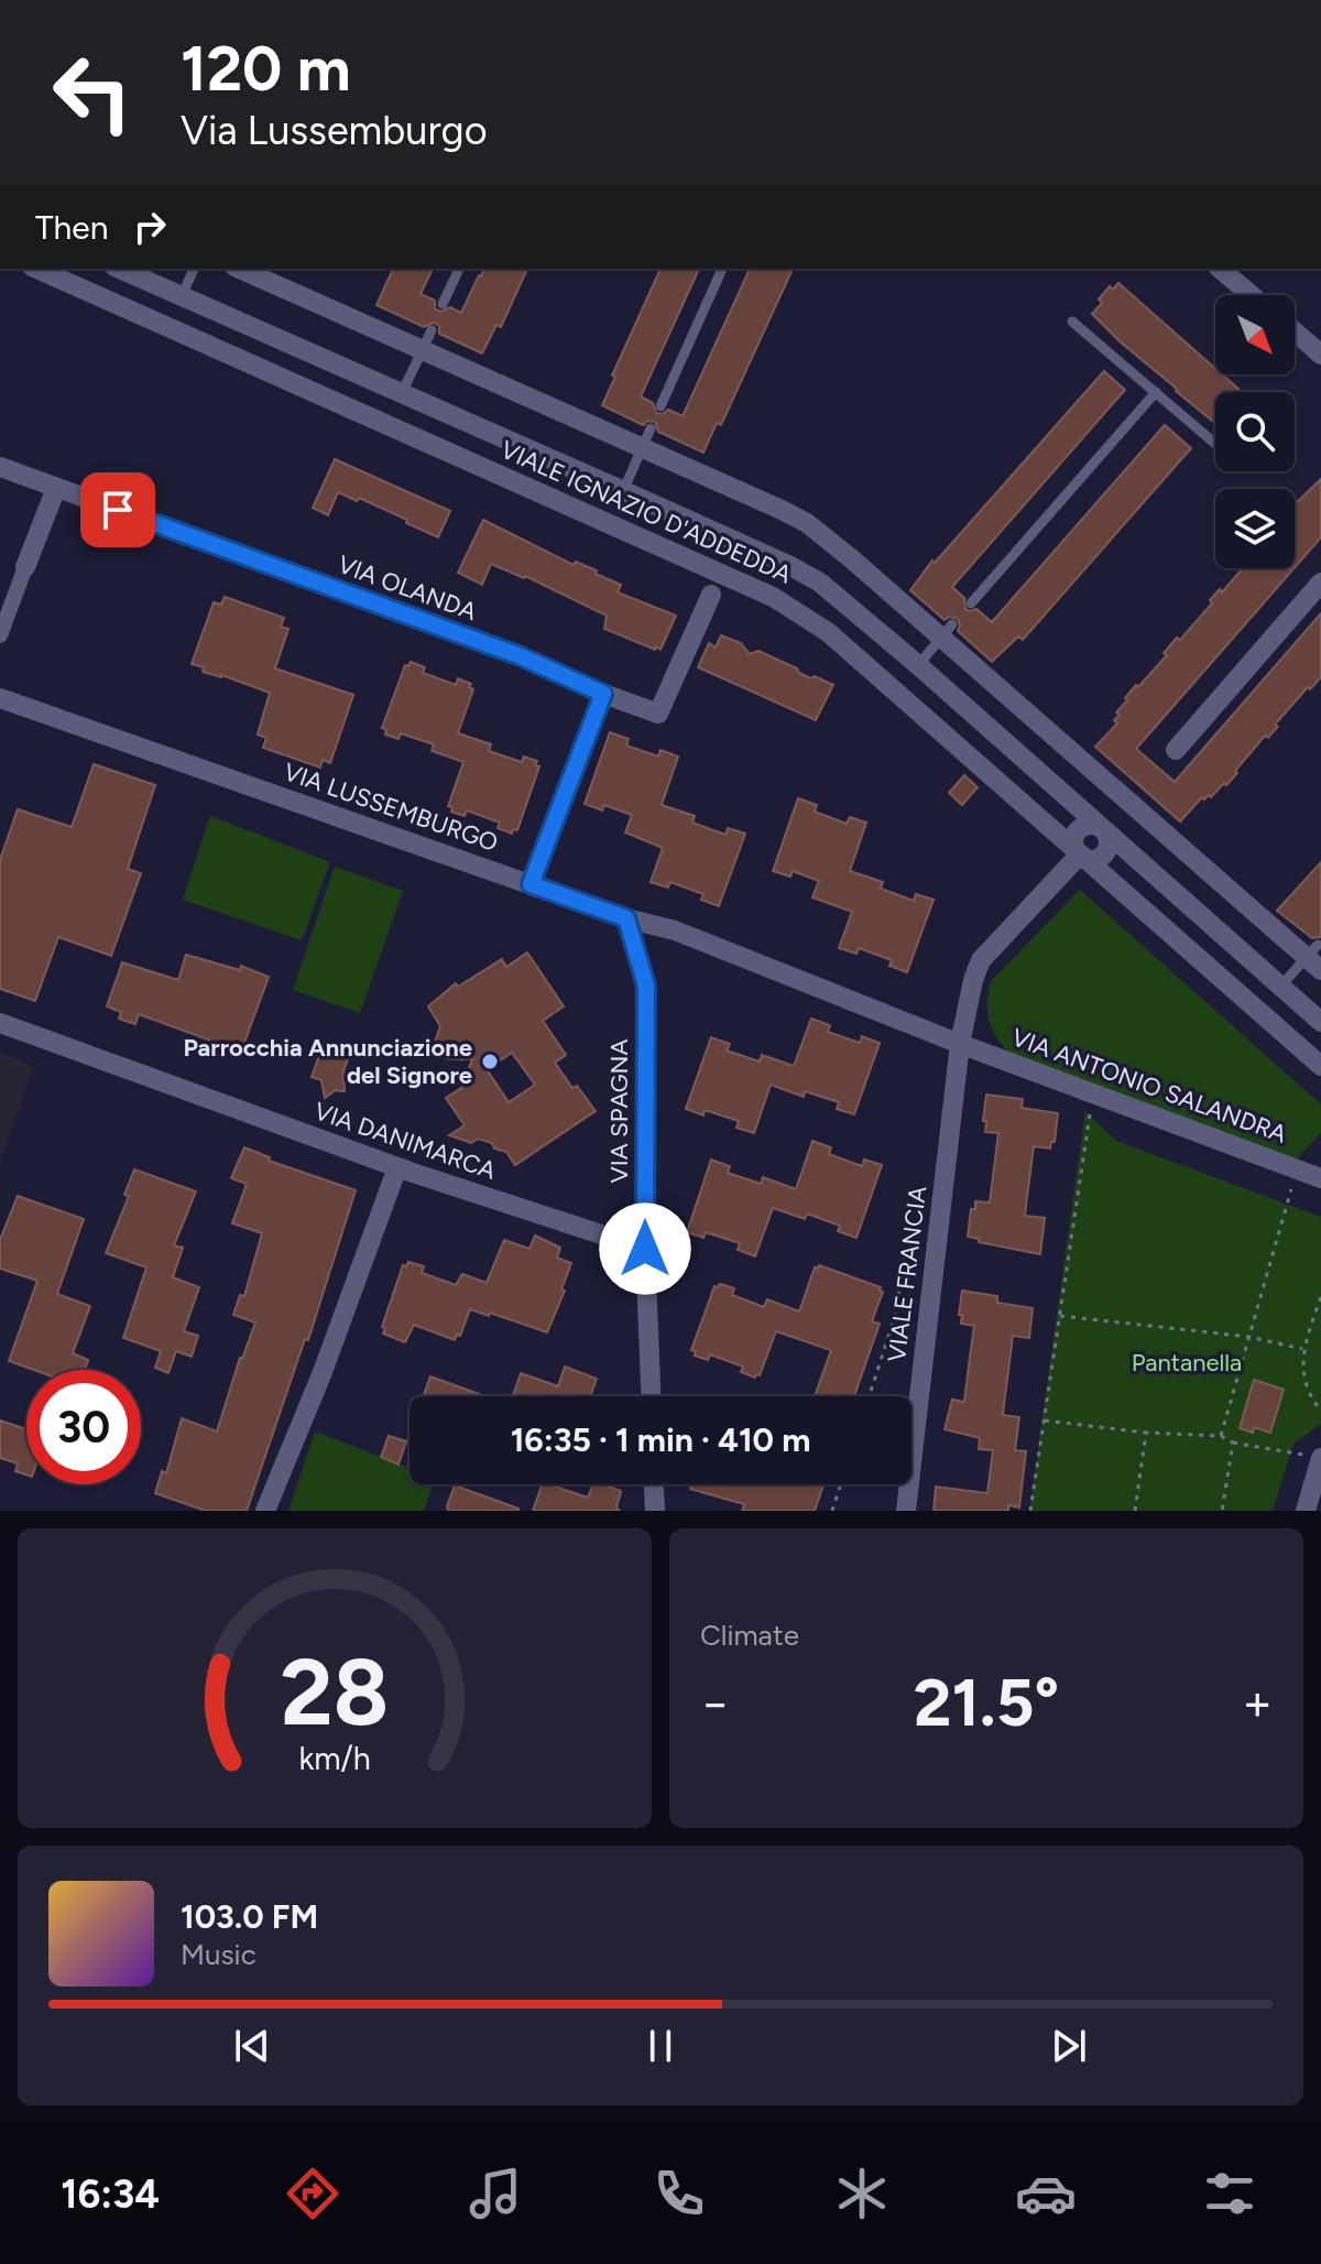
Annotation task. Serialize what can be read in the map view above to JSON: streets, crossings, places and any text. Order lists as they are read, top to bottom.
{
  "streets": {
    "street": [
      "VIALE IGNAZIO D'ADDEDDA",
      "VIA OLANDA",
      "VIA LUSSEMBURGO",
      "VIA ANTONIO SALANDRA",
      "VIA SPAGNA",
      "VIA DANIMARCA",
      "VIALE FRANCIA"
    ]
  },
  "crossings": [
    ["VIALE IGNAZIO D'ADDEDDA", "VIALE FRANCIA"],
    ["VIA LUSSEMBURGO", "VIA ANTONIO SALANDRA"],
    ["VIA LUSSEMBURGO", "VIA SPAGNA"],
    ["VIA LUSSEMBURGO", "VIALE FRANCIA"],
    ["VIA ANTONIO SALANDRA", "VIALE FRANCIA"],
    ["VIA SPAGNA", "VIA DANIMARCA"]
  ],
  "parks": ["Pantanella"],
  "places": ["Parrocchia Annunciazione del Signore"],
  "north": "bottom right",
  "page": {
    "turn": ["120 m", "Via Lussemburgo"],
    "then": "Then",
    "limit": "30",
    "trip": "16:35 · 1 min · 410 m",
    "tile": "Climate",
    "heat": ["−", "21.5°", "+"],
    "song": ["103.0 FM", "Music"],
    "tabs": "16:34",
    "gauge": ["28", "km/h"]
  }
}
